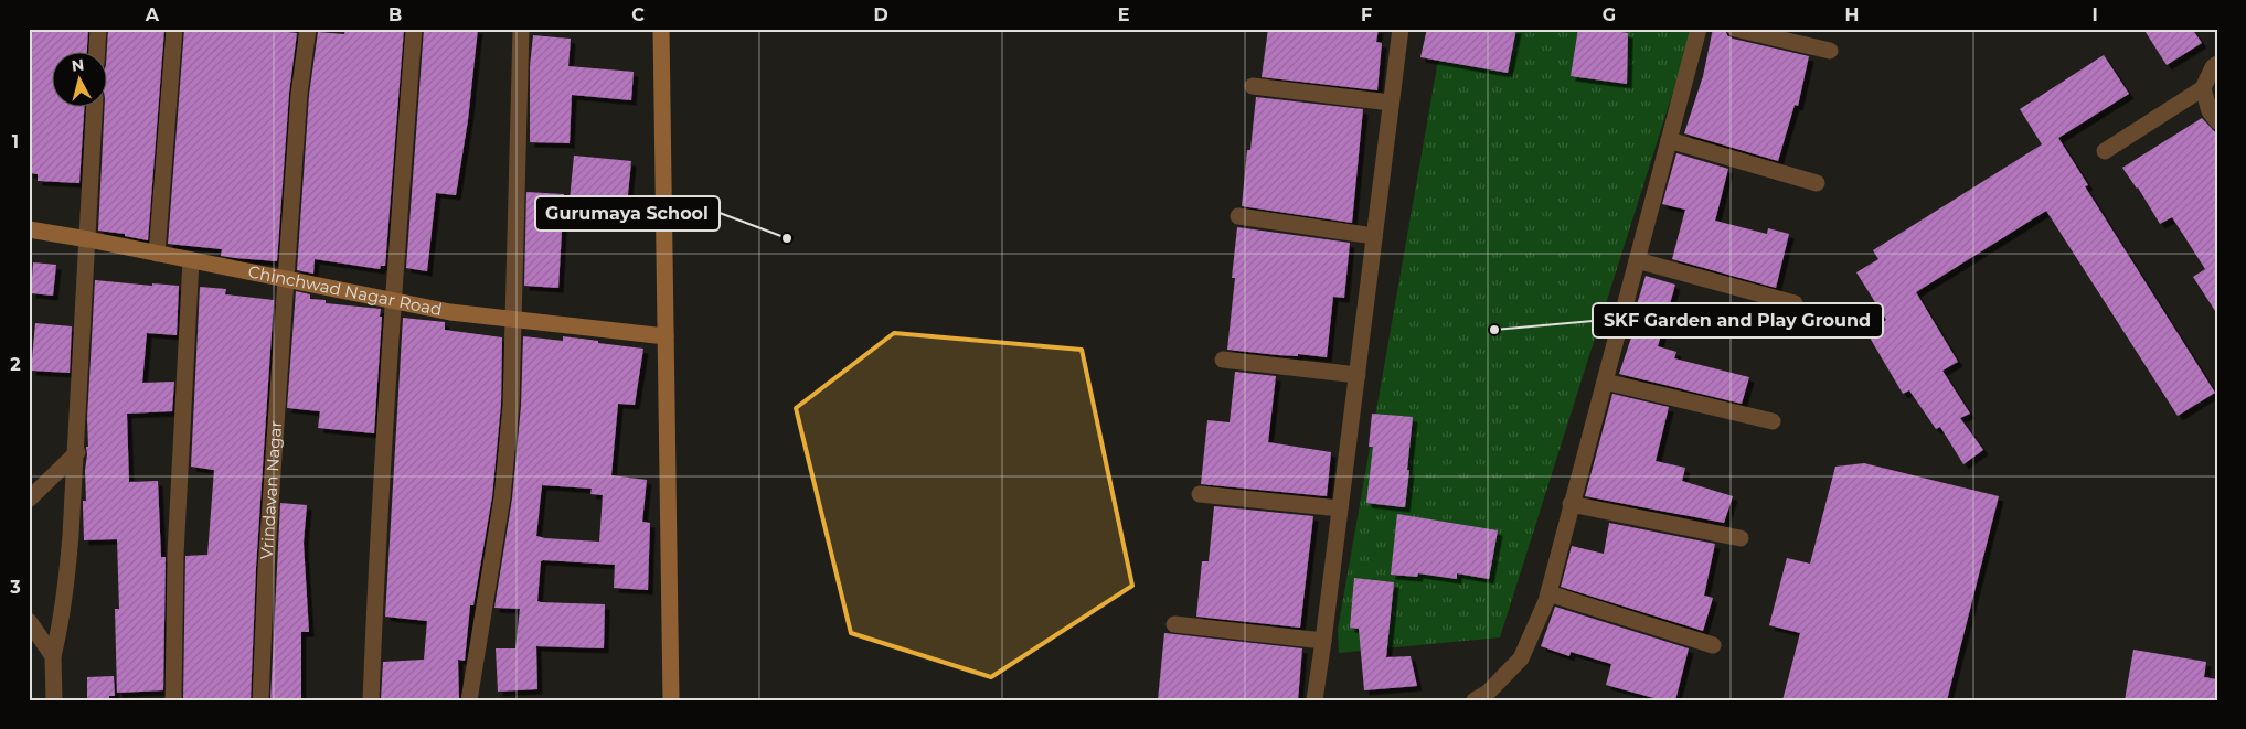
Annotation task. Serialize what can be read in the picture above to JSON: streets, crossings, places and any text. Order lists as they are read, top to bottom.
{
  "streets": {
    "street": ["Chinchwad Nagar Road", "Vrindavan Nagar"]
  },
  "crossings": [
    ["Chinchwad Nagar Road", "Vrindavan Nagar"]
  ],
  "places": ["Gurumaya School", "SKF Garden and Play Ground"],
  "north": "top",
  "grid": {
    "columns": [
      "A",
      "B",
      "C",
      "D",
      "E",
      "F",
      "G",
      "H",
      "I"
    ],
    "rows": ["1", "2", "3"]
  }
}
